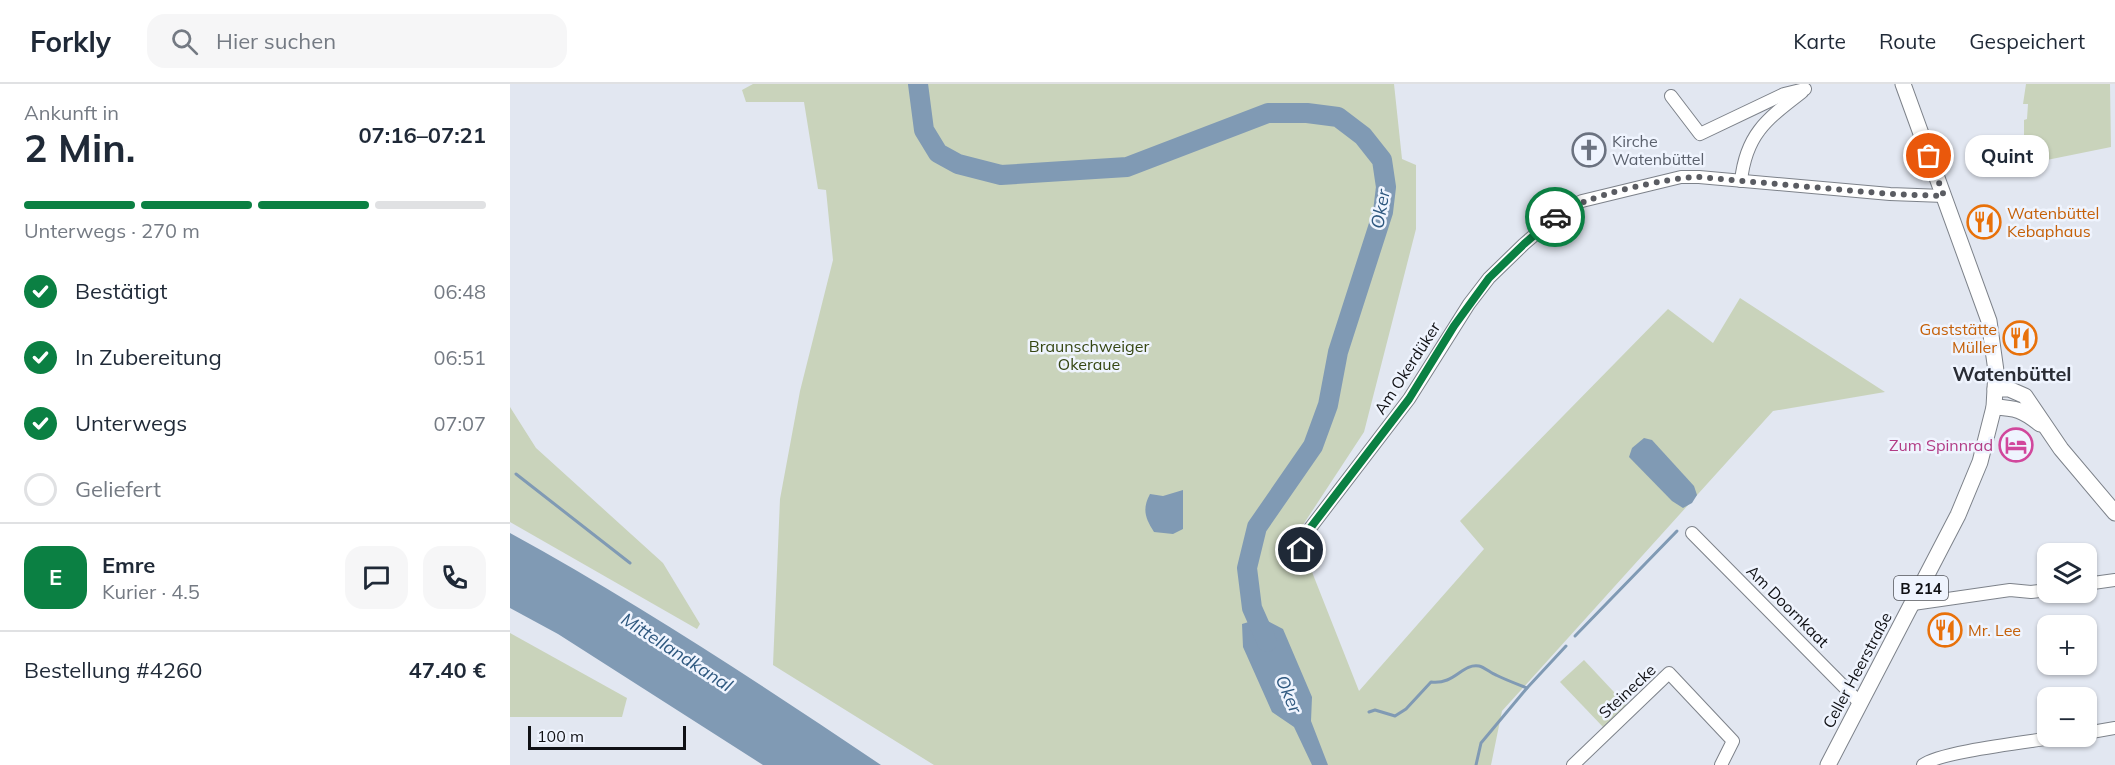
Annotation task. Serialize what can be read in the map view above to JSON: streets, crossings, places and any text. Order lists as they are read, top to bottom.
{
  "streets": {
    "main road": ["B 214", "Celler Heerstraße"],
    "street": ["Am Okerdüker", "Am Doornkaat", "Steinecke"]
  },
  "crossings": [
    ["Am Okerdüker", "Celler Heerstraße"],
    ["Am Doornkaat", "Celler Heerstraße"]
  ],
  "districts": ["Watenbüttel"],
  "water": ["Oker", "Mittellandkanal"],
  "parks": ["Braunschweiger Okeraue"],
  "places": {
    "church": ["Kirche Watenbüttel"],
    "other": ["Quint"],
    "restaurant": ["Watenbüttel Kebaphaus", "Gaststätte Müller", "Mr. Lee"],
    "hotel": ["Zum Spinnrad"]
  },
  "scale_bar": "100 m",
  "page": {
    "header": "Forkly",
    "search": "Hier suchen",
    "nav": ["Karte", "Route", "Gespeichert"],
    "heading": ["2 Min.", "Ankunft in", "07:16–07:21"],
    "panel": [
      "Emre",
      "Kurier · 4.5",
      "Bestellung #4260",
      "47.40 €"
    ],
    "bubble": "Quint",
    "bar": "Unterwegs · 270 m",
    "list": [
      ["Bestätigt", "06:48"],
      ["In Zubereitung", "06:51"],
      ["Unterwegs", "07:07"],
      "Geliefert"
    ],
    "map_buttons": ["+", "−"],
    "round": "E",
    "scale": "100 m"
  }
}
